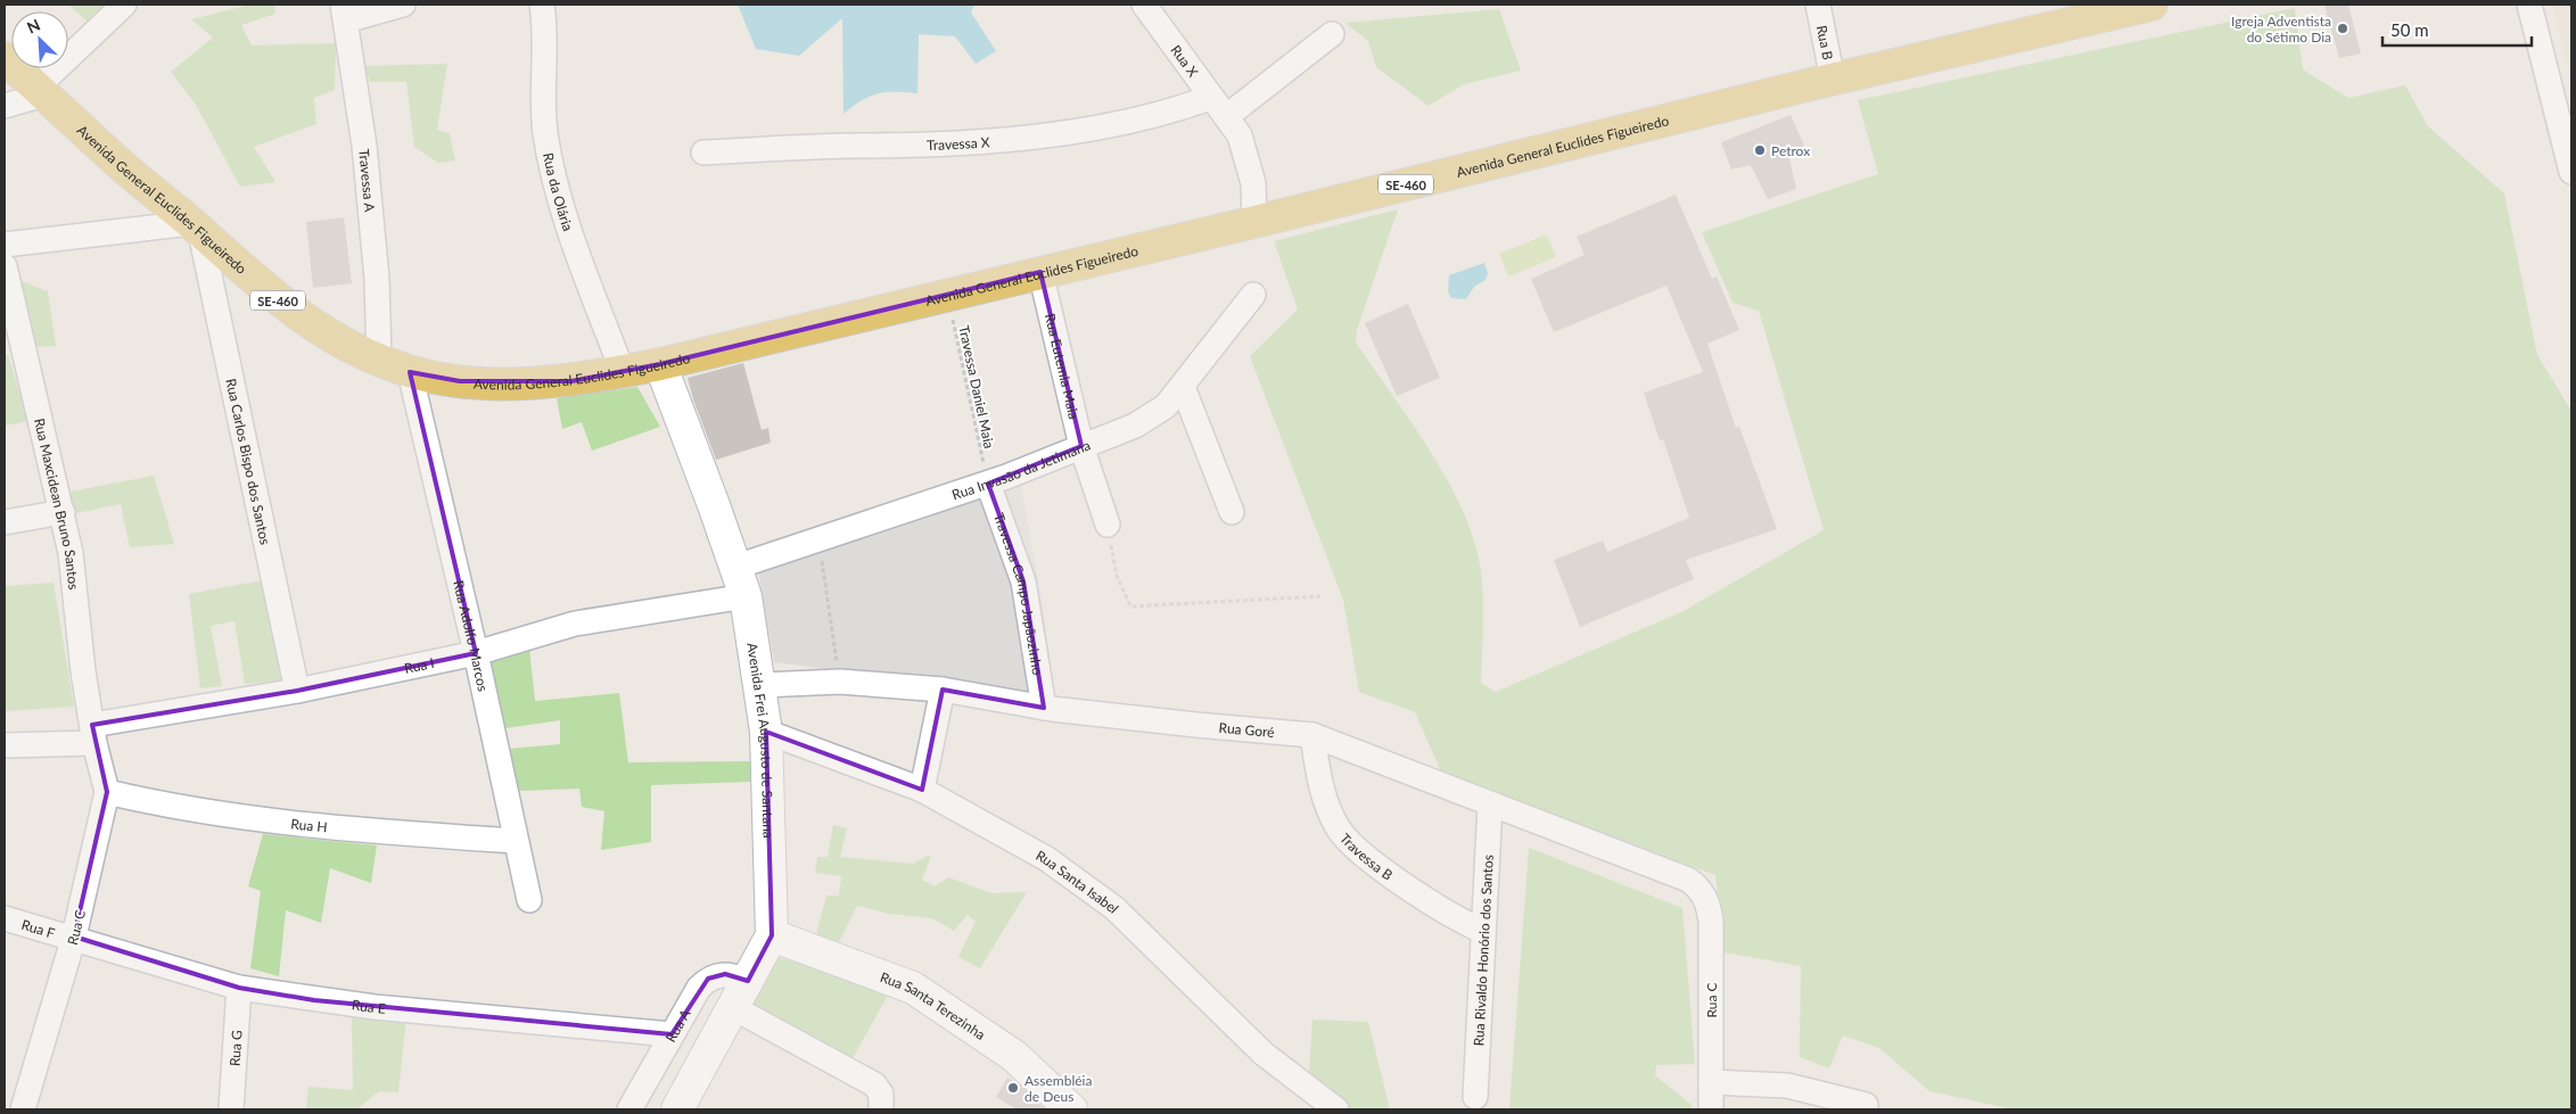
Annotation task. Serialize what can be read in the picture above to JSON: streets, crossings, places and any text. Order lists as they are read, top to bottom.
{
  "streets": {
    "main road": ["Avenida General Euclides Figueiredo", "SE-460"],
    "street": [
      "Rua B",
      "Rua X",
      "Travessa X",
      "Travessa A",
      "Rua da Olária",
      "Rua Eutemia Maia",
      "Rua Carlos Bispo dos Santos",
      "Rua Invasão da Jetimana",
      "Rua Maxcidean Bruno Santos",
      "Travessa Campo Japãozinho",
      "Rua Adolfo Marcos",
      "Rua I",
      "Rua Goré",
      "Avenida Frei Augusto de Santana",
      "Rua H",
      "Travessa B",
      "Rua Santa Isabel",
      "Rua F",
      "Rua C",
      "Rua Rivaldo Honório dos Santos",
      "Rua E",
      "Rua Santa Terezinha",
      "Rua A",
      "Rua G"
    ],
    "path": ["Travessa Daniel Maia"]
  },
  "crossings": [
    ["Rua B", "Avenida General Euclides Figueiredo"],
    ["Rua X", "Travessa X"],
    ["Rua X", "Avenida General Euclides Figueiredo"],
    ["Avenida General Euclides Figueiredo", "Travessa A"],
    ["Avenida General Euclides Figueiredo", "Rua da Olária"],
    ["Avenida General Euclides Figueiredo", "Rua Eutemia Maia"],
    ["Avenida General Euclides Figueiredo", "Travessa Daniel Maia"],
    ["Avenida General Euclides Figueiredo", "Rua Carlos Bispo dos Santos"],
    ["Avenida General Euclides Figueiredo", "Rua Adolfo Marcos"],
    ["Avenida General Euclides Figueiredo", "Avenida Frei Augusto de Santana"],
    ["Rua Eutemia Maia", "Rua Invasão da Jetimana"],
    ["Travessa Daniel Maia", "Rua Invasão da Jetimana"],
    ["Travessa Daniel Maia", "Travessa Campo Japãozinho"],
    ["Rua Carlos Bispo dos Santos", "Rua I"],
    ["Rua Invasão da Jetimana", "Travessa Campo Japãozinho"],
    ["Rua Invasão da Jetimana", "Avenida Frei Augusto de Santana"],
    ["Rua Maxcidean Bruno Santos", "Rua I"],
    ["Rua Maxcidean Bruno Santos", "Rua C"],
    ["Travessa Campo Japãozinho", "Rua Goré"],
    ["Rua Adolfo Marcos", "Rua I"],
    ["Rua Adolfo Marcos", "Rua H"],
    ["Rua I", "Avenida Frei Augusto de Santana"],
    ["Rua I", "Rua C"],
    ["Rua Goré", "Avenida Frei Augusto de Santana"],
    ["Rua Goré", "Travessa B"],
    ["Rua Goré", "Rua C"],
    ["Rua Goré", "Rua Rivaldo Honório dos Santos"],
    ["Avenida Frei Augusto de Santana", "Rua Santa Isabel"],
    ["Avenida Frei Augusto de Santana", "Rua Santa Terezinha"],
    ["Avenida Frei Augusto de Santana", "Rua A"],
    ["Rua H", "Rua C"],
    ["Travessa B", "Rua Rivaldo Honório dos Santos"],
    ["Rua F", "Rua C"],
    ["Rua F", "Rua E"],
    ["Rua C", "Rua E"],
    ["Rua E", "Rua A"],
    ["Rua E", "Rua G"]
  ],
  "places": ["Igreja Adventista do Sétimo Dia", "Petrox", "Assembléia de Deus"],
  "scale_bar": "50 m",
  "north": "top left"
}
